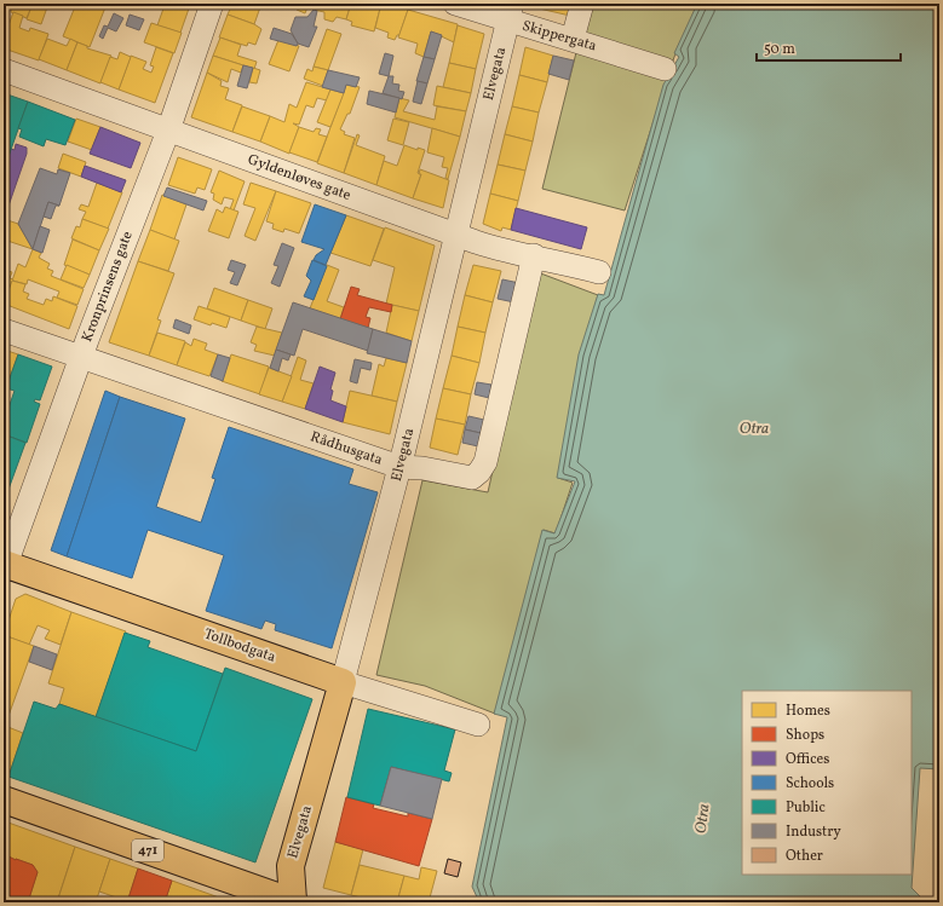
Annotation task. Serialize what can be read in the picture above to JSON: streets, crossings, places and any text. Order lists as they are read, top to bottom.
{
  "streets": {
    "main road": ["Elvegata", "Tollbodgata", "471"],
    "street": [
      "Skippergata",
      "Gyldenløves gate",
      "Kronprinsens gate",
      "Rådhusgata"
    ]
  },
  "crossings": [
    ["Skippergata", "Elvegata"],
    ["Elvegata", "Gyldenløves gate"],
    ["Elvegata", "Rådhusgata"],
    ["Elvegata", "Tollbodgata"],
    ["Elvegata", "471"],
    ["Gyldenløves gate", "Kronprinsens gate"],
    ["Gyldenløves gate", "Rådhusgata"],
    ["Kronprinsens gate", "Rådhusgata"],
    ["Kronprinsens gate", "Tollbodgata"]
  ],
  "water": ["Otra"],
  "legend": [
    "Homes",
    "Shops",
    "Offices",
    "Schools",
    "Public",
    "Industry",
    "Other"
  ],
  "scale_bar": "50 m"
}
